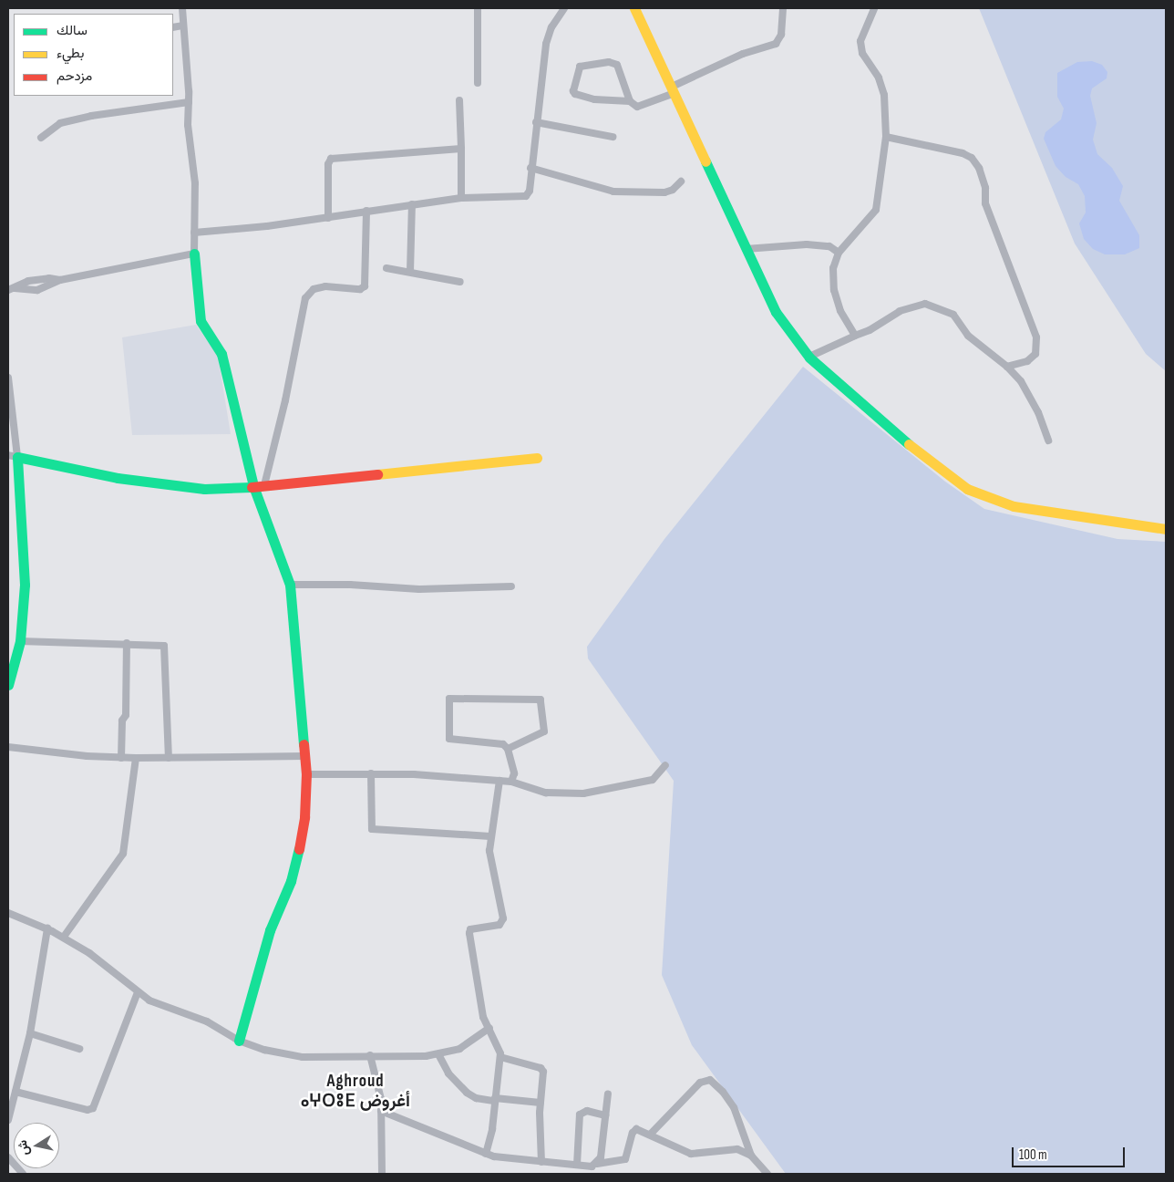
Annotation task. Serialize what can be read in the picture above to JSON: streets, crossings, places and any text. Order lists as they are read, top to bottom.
{
  "districts": ["Aghroud ⴰⵖⵔⵓⴹ أغروض"],
  "legend": ["سالك", "بطيء", "مزدحم"],
  "scale_bar": "100 m",
  "north": "left"
}
